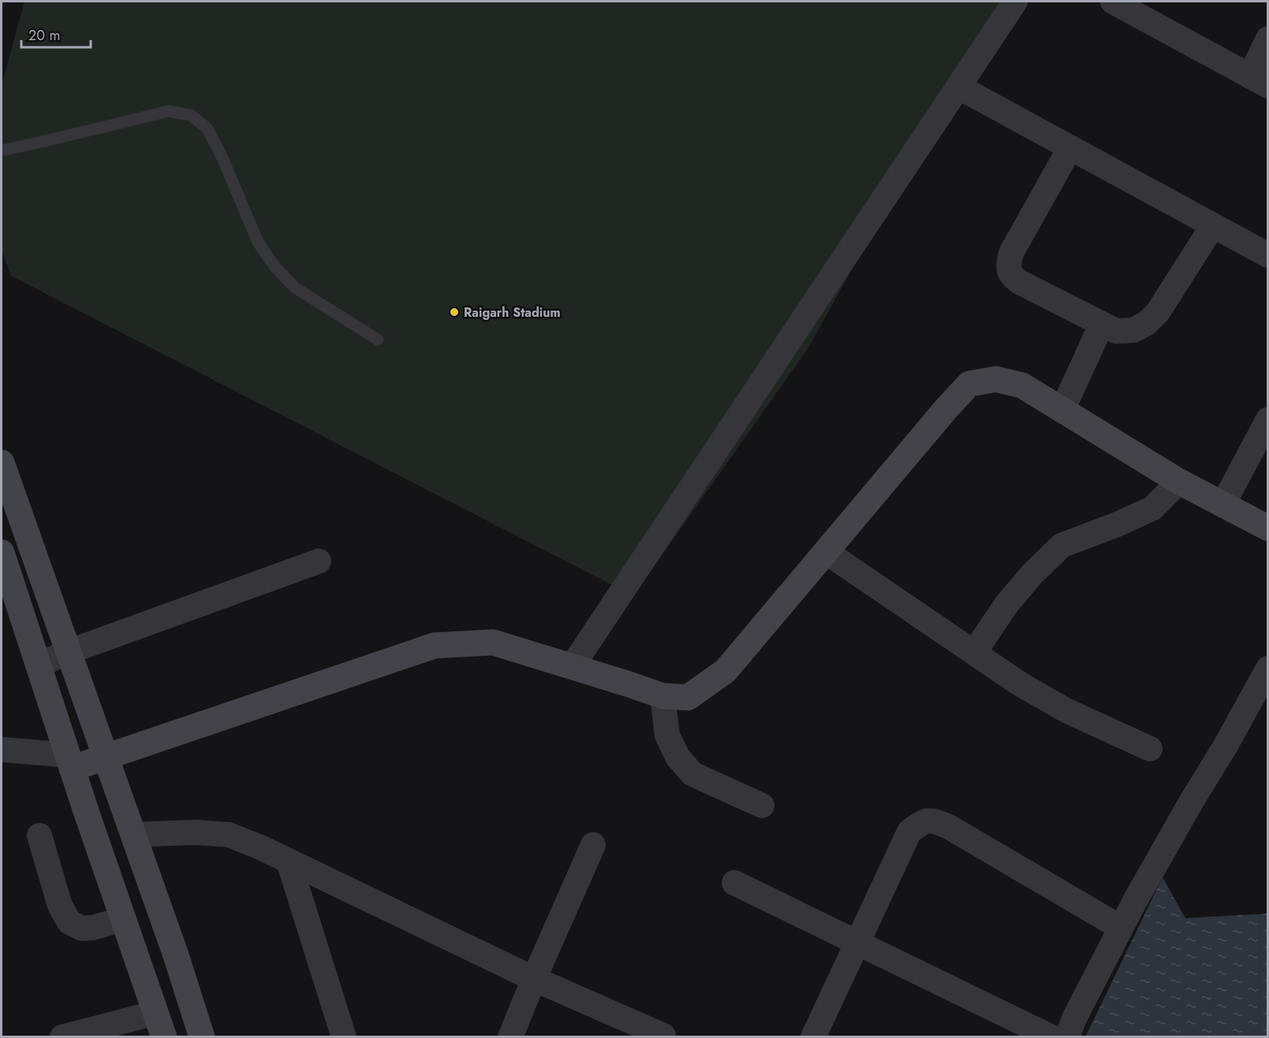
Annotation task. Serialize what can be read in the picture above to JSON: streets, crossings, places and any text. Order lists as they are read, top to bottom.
{
  "places": ["Raigarh Stadium"],
  "scale_bar": "20 m"
}
